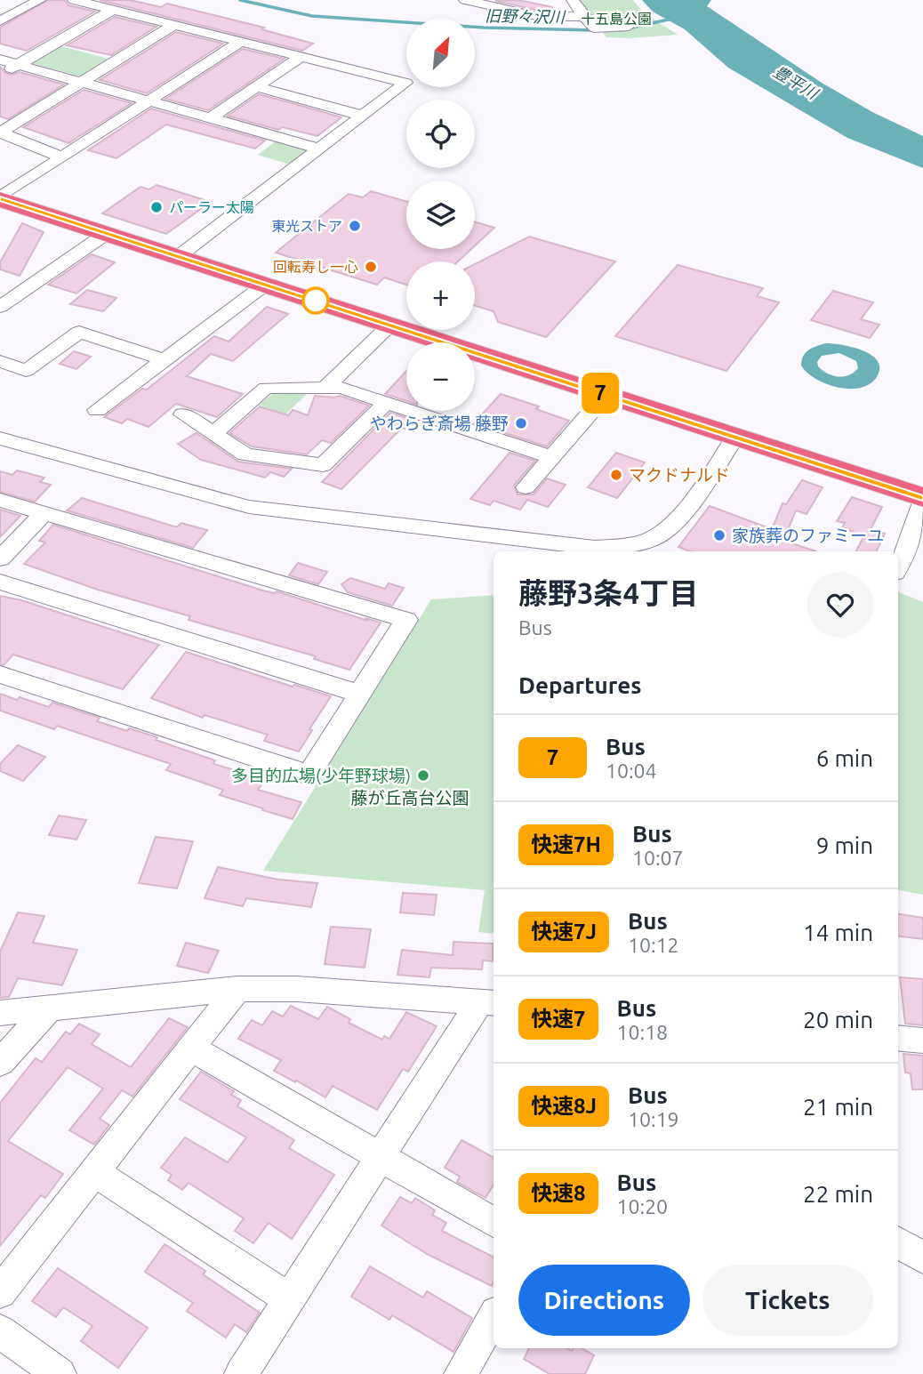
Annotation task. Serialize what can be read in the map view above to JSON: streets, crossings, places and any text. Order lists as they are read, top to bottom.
{
  "water": ["旧野々沢川", "豊平川"],
  "parks": ["十五島公園", "藤が丘高台公園"],
  "places": [
    "パーラー太陽",
    "東光ストア",
    "回転寿し一心",
    "やわらぎ斎場 藤野",
    "マクドナルド",
    "家族葬のファミーユ",
    "多目的広場(少年野球場)"
  ],
  "lines": ["bus line 7"],
  "north": "top right",
  "page": {
    "on_map": "7",
    "map_buttons": ["+", "−"],
    "heading": [
      ["藤野3条4丁目", "Bus"],
      "Departures"
    ],
    "list": [
      {
        "mark": "7",
        "name": "Bus",
        "note": "10:04",
        "value": "6 min"
      },
      {
        "mark": "快速7H",
        "name": "Bus",
        "note": "10:07",
        "value": "9 min"
      },
      {
        "mark": "快速7J",
        "name": "Bus",
        "note": "10:12",
        "value": "14 min"
      },
      {
        "mark": "快速7",
        "name": "Bus",
        "note": "10:18",
        "value": "20 min"
      },
      {
        "mark": "快速8J",
        "name": "Bus",
        "note": "10:19",
        "value": "21 min"
      },
      {
        "mark": "快速8",
        "name": "Bus",
        "note": "10:20",
        "value": "22 min"
      }
    ],
    "buttons": ["Directions", "Tickets"]
  }
}
